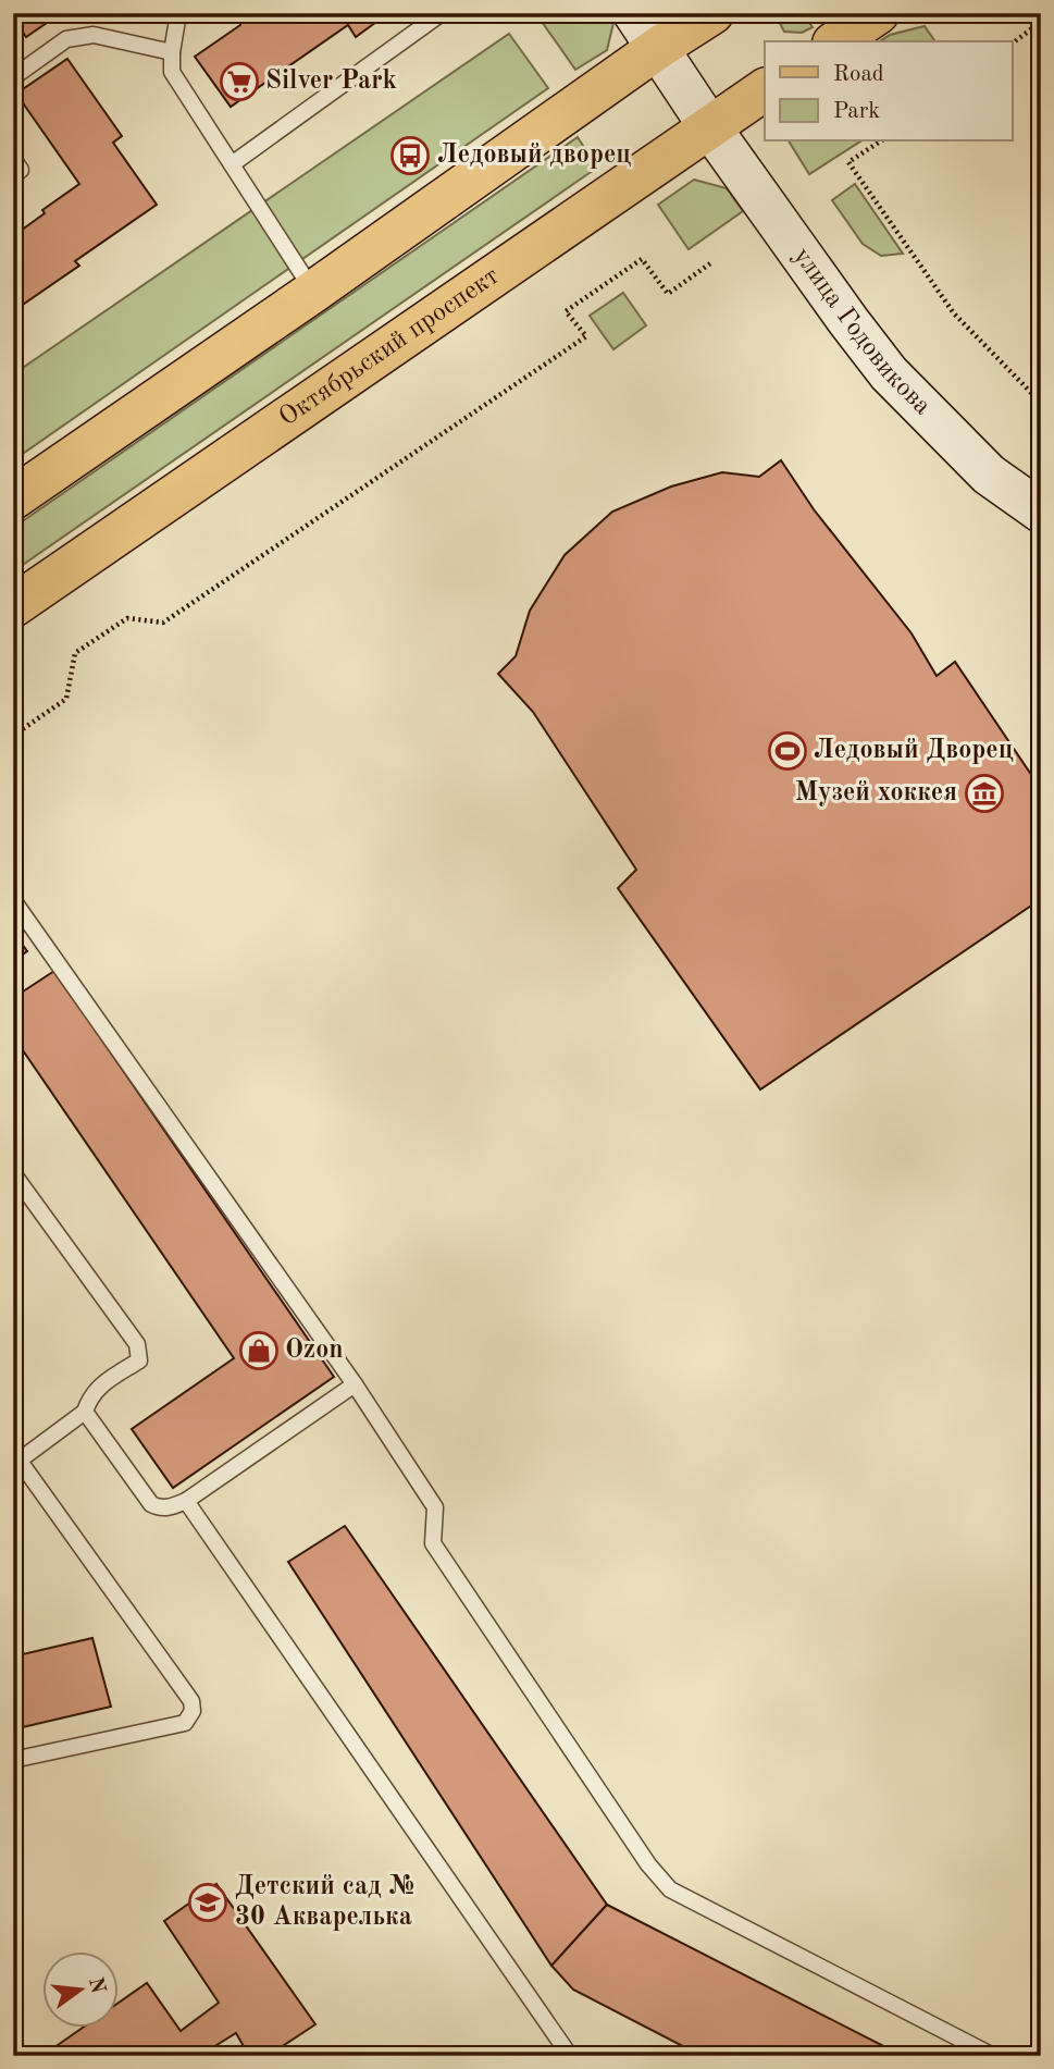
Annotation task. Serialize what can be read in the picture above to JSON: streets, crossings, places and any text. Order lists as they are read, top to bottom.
{
  "streets": {
    "main road": ["Октябрьский проспект"],
    "street": ["улица Годовикова"]
  },
  "crossings": [
    ["улица Годовикова", "Октябрьский проспект"]
  ],
  "places": {
    "supermarket": ["Silver Park"],
    "bus stop": ["Ледовый дворец"],
    "sports": ["Ледовый Дворец"],
    "museum": ["Музей хоккея"],
    "shop": ["Ozon"],
    "school or university": ["Детский сад № 30 Акварелька"]
  },
  "legend": ["Road", "Park"],
  "north": "right"
}
